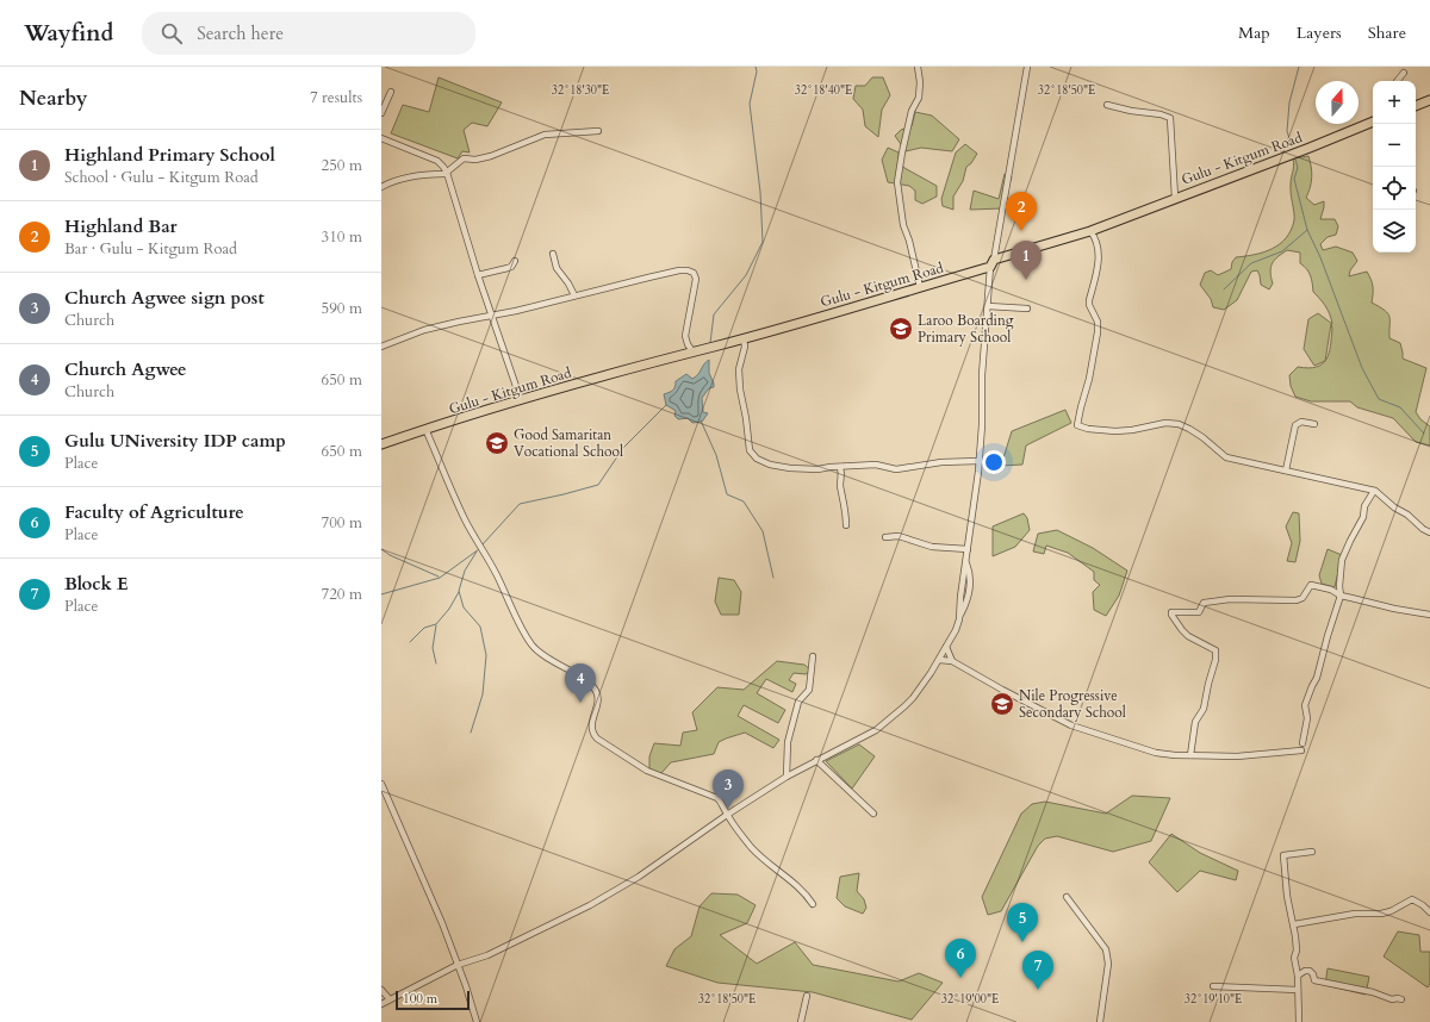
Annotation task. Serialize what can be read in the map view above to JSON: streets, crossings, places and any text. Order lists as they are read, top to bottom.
{
  "streets": {
    "main road": ["Gulu - Kitgum Road"]
  },
  "places": {
    "school or university": ["Laroo Boarding Primary School", "Good Samaritan Vocational School", "Nile Progressive Secondary School"]
  },
  "scale_bar": "100 m",
  "north": "top",
  "page": {
    "header": "Wayfind",
    "search": "Search here",
    "nav": ["Map", "Layers", "Share"],
    "heading": ["Nearby", "7 results"],
    "map_buttons": ["+", "−"],
    "list": [
      {
        "mark": "1",
        "name": "Highland Primary School",
        "note": "School · Gulu - Kitgum Road",
        "value": "250 m"
      },
      {
        "mark": "2",
        "name": "Highland Bar",
        "note": "Bar · Gulu - Kitgum Road",
        "value": "310 m"
      },
      {
        "mark": "3",
        "name": "Church Agwee sign post",
        "note": "Church",
        "value": "590 m"
      },
      {
        "mark": "4",
        "name": "Church Agwee",
        "note": "Church",
        "value": "650 m"
      },
      {
        "mark": "5",
        "name": "Gulu UNiversity IDP camp",
        "note": "Place",
        "value": "650 m"
      },
      {
        "mark": "6",
        "name": "Faculty of Agriculture",
        "note": "Place",
        "value": "700 m"
      },
      {
        "mark": "7",
        "name": "Block E",
        "note": "Place",
        "value": "720 m"
      }
    ],
    "pins": [
      "2",
      "1",
      "4",
      "3",
      "5",
      "6",
      "7"
    ],
    "scale": "100 m"
  },
  "coordinates": [
    "32°18'30\"E",
    "32°18'40\"E",
    "32°18'50\"E",
    "32°19'00\"E",
    "32°19'10\"E"
  ]
}
